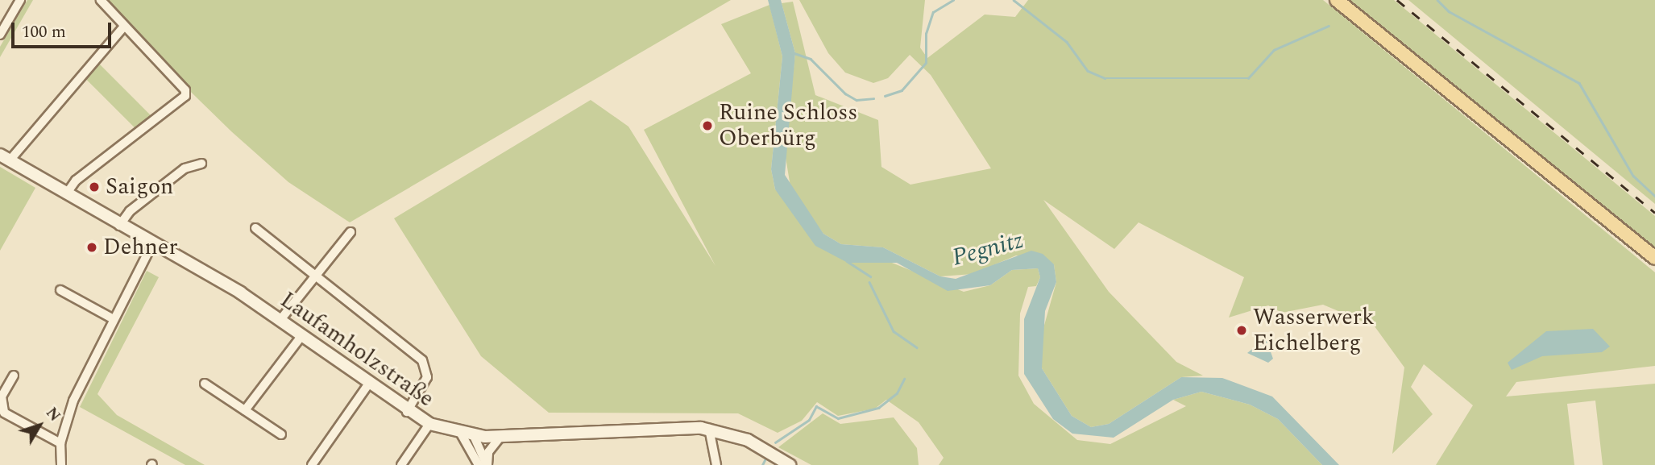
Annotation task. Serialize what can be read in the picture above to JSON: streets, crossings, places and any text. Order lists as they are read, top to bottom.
{
  "streets": {
    "main road": ["Laufamholzstraße"]
  },
  "water": ["Pegnitz"],
  "places": [
    "Ruine Schloss Oberbürg",
    "Saigon",
    "Dehner",
    "Wasserwerk Eichelberg"
  ],
  "scale_bar": "100 m",
  "north": "top right"
}
